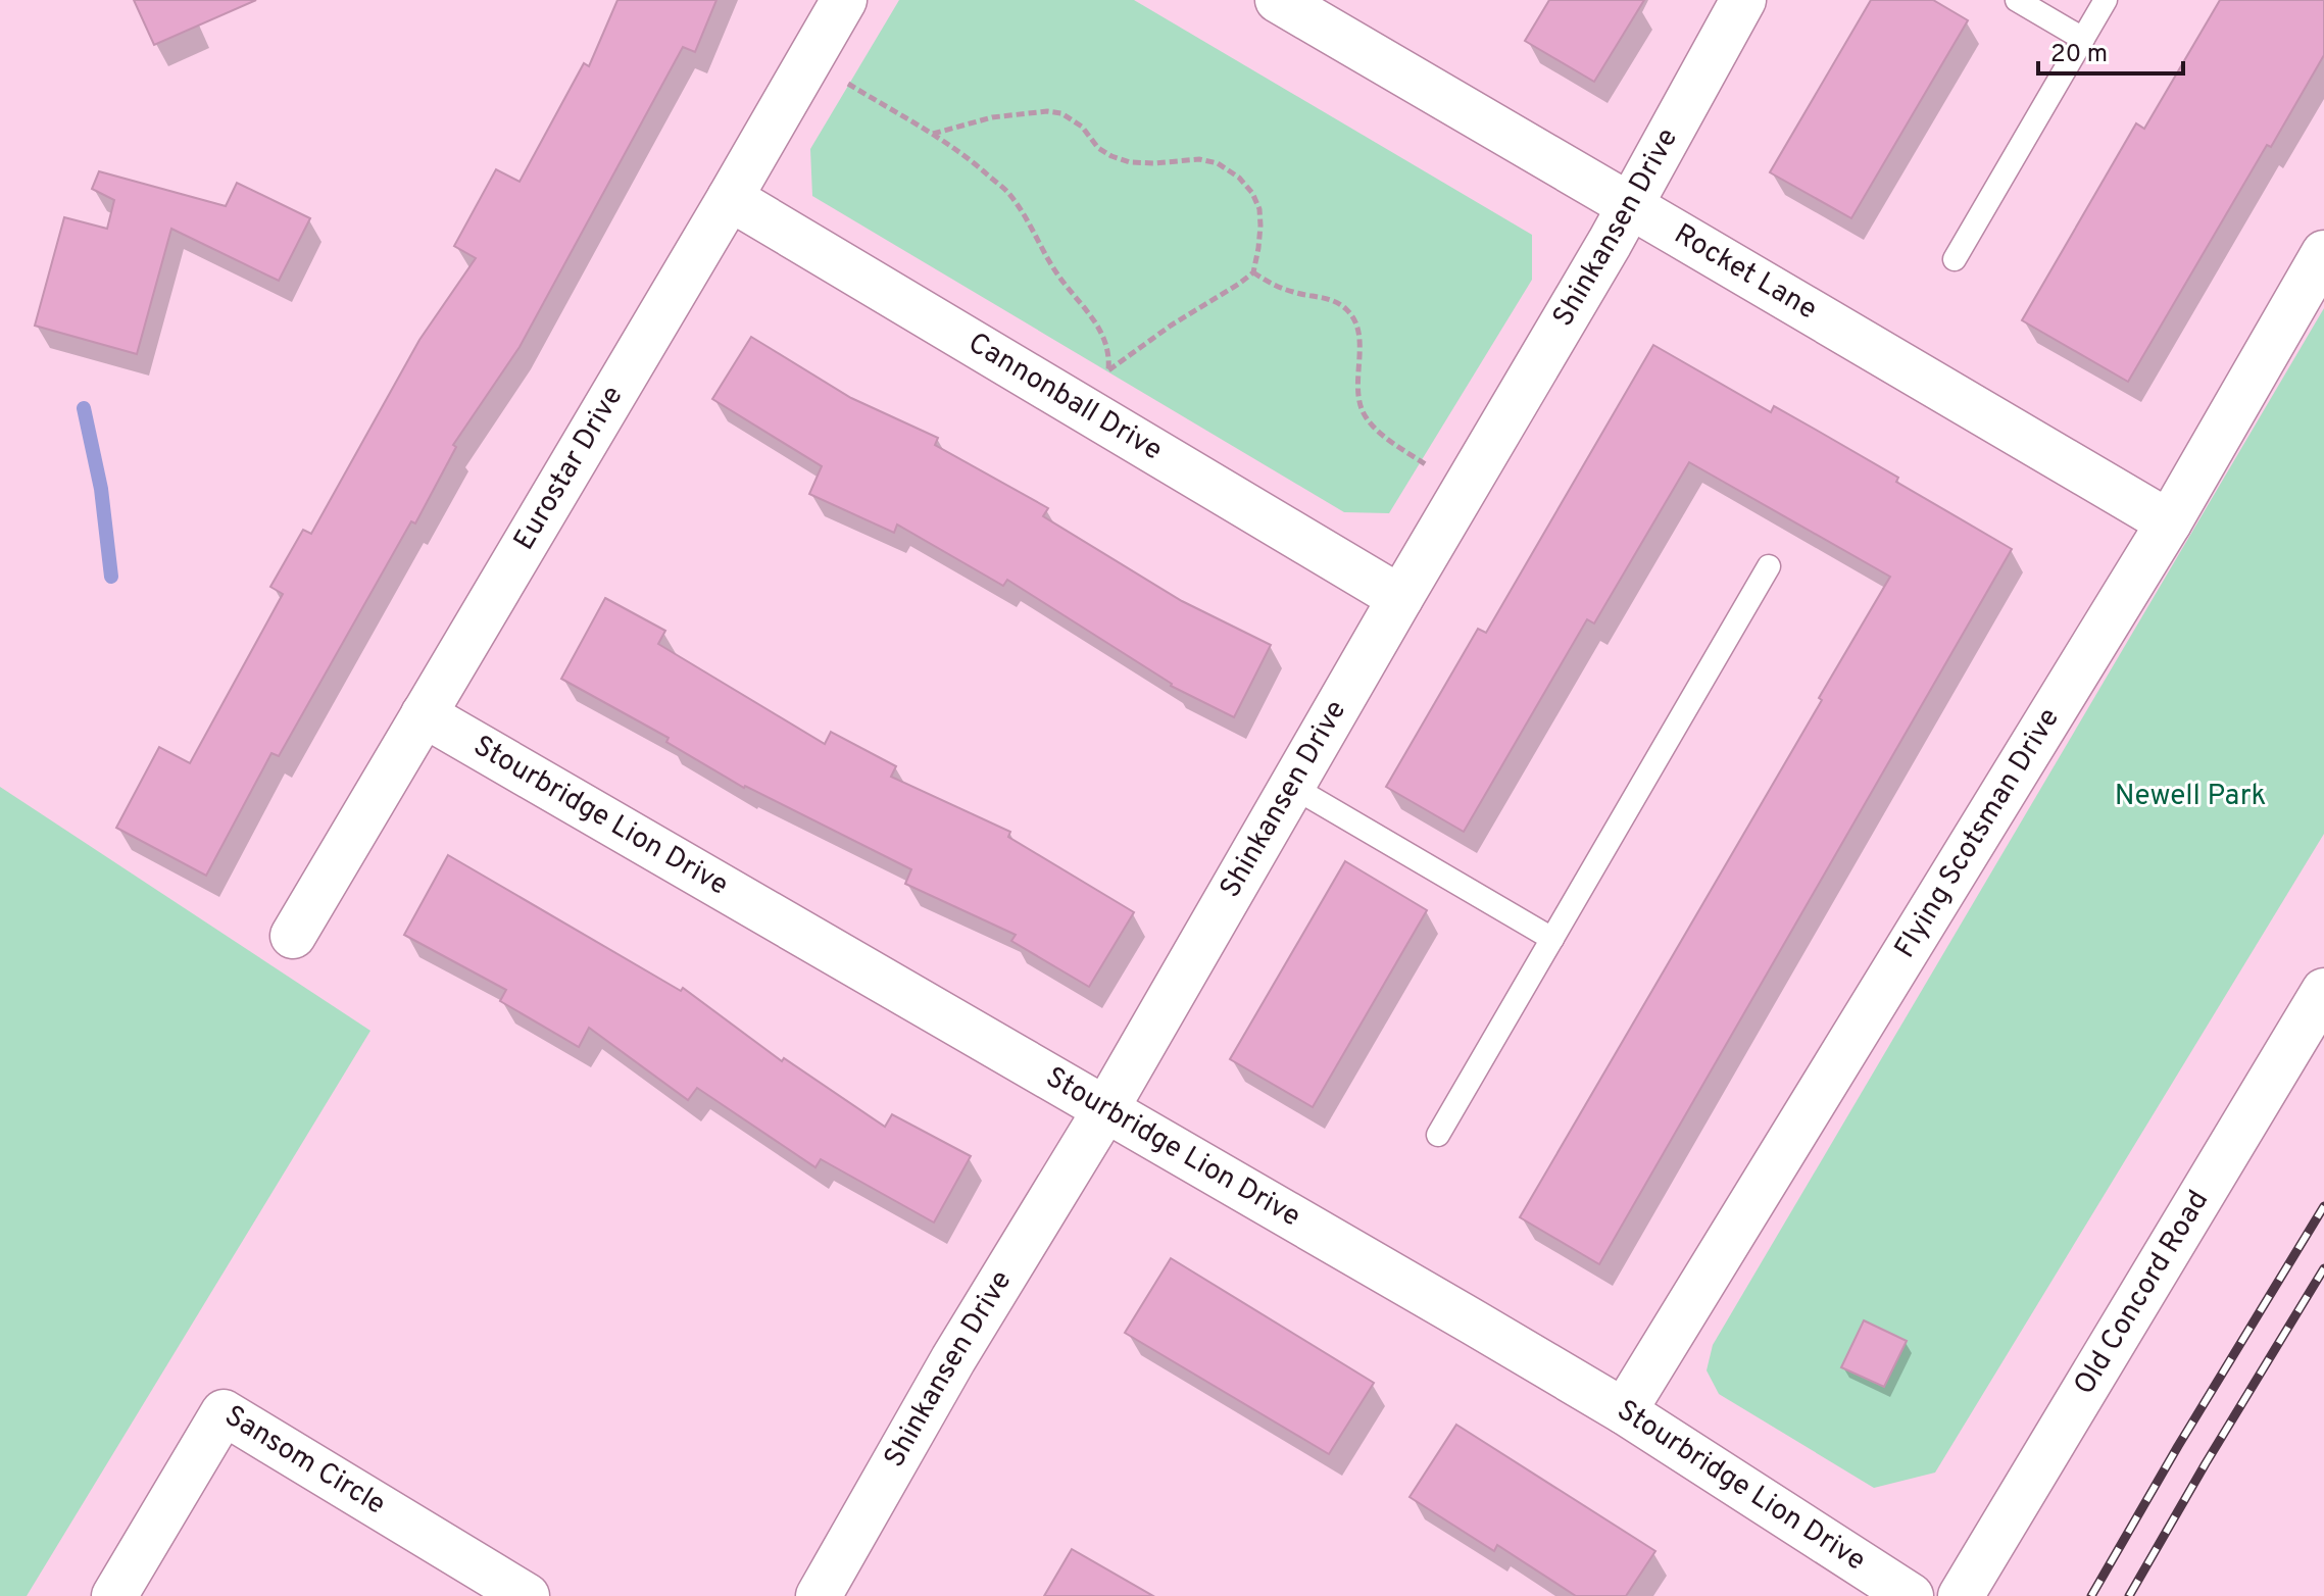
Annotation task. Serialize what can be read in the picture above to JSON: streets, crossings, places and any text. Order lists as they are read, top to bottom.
{
  "streets": {
    "street": [
      "Shinkansen Drive",
      "Rocket Lane",
      "Cannonball Drive",
      "Eurostar Drive",
      "Stourbridge Lion Drive",
      "Flying Scotsman Drive",
      "Old Concord Road",
      "Sansom Circle"
    ]
  },
  "crossings": [
    ["Shinkansen Drive", "Rocket Lane"],
    ["Shinkansen Drive", "Cannonball Drive"],
    ["Shinkansen Drive", "Stourbridge Lion Drive"],
    ["Rocket Lane", "Flying Scotsman Drive"],
    ["Cannonball Drive", "Eurostar Drive"],
    ["Eurostar Drive", "Stourbridge Lion Drive"],
    ["Stourbridge Lion Drive", "Flying Scotsman Drive"]
  ],
  "parks": ["Newell Park"],
  "scale_bar": "20 m"
}
